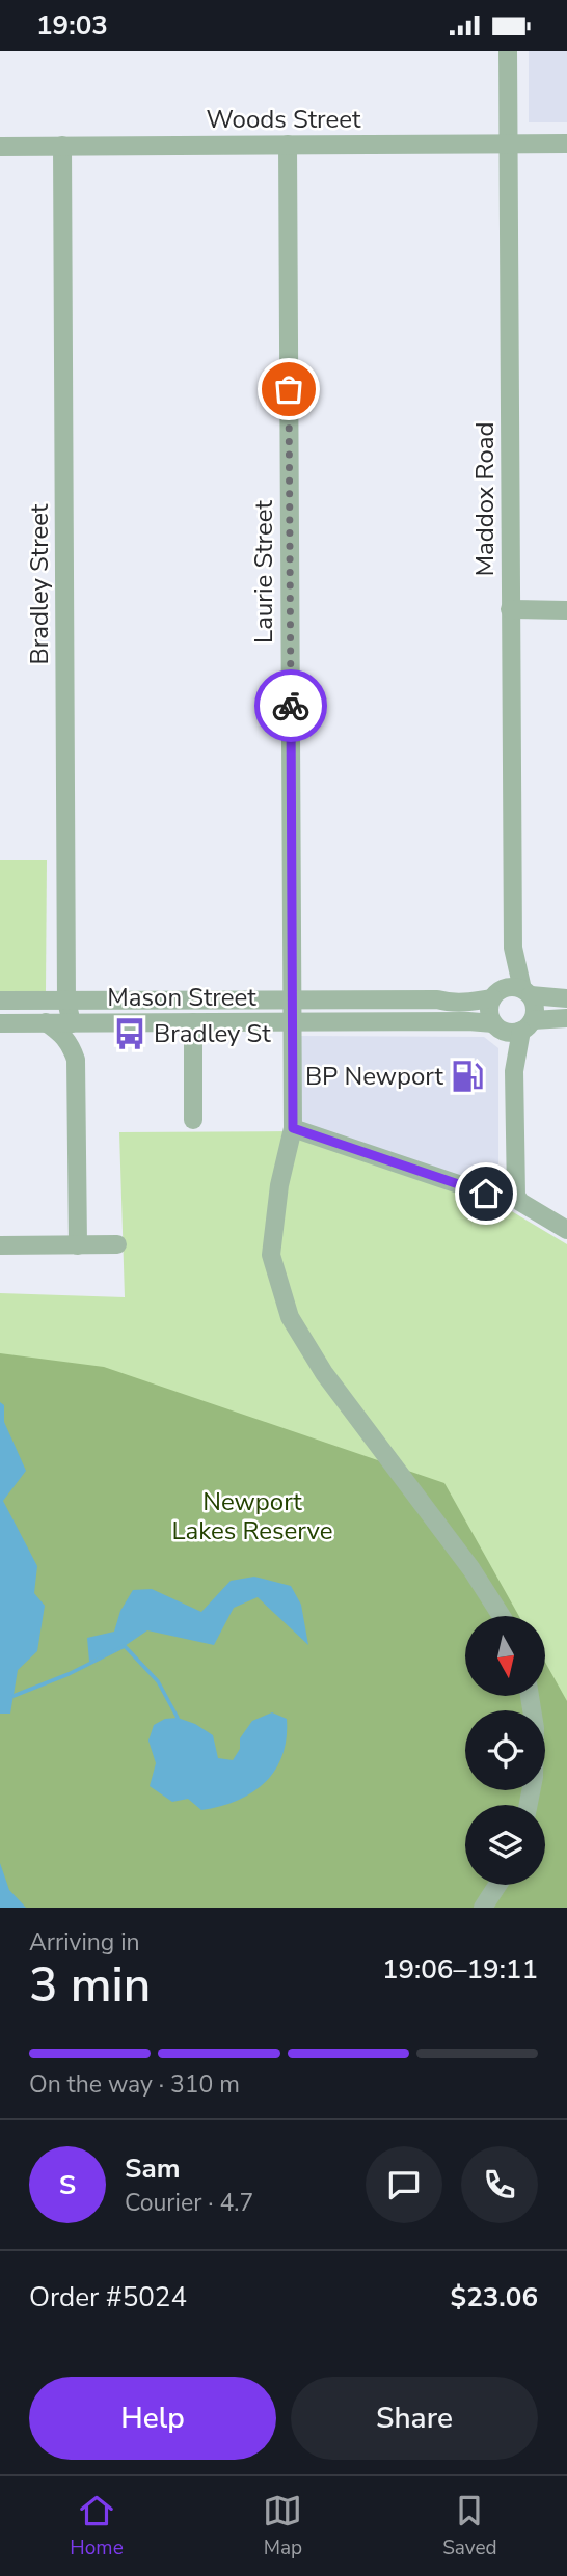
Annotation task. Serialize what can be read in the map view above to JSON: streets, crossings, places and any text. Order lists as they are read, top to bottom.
{
  "streets": {
    "street": [
      "Woods Street",
      "Maddox Road",
      "Laurie Street",
      "Bradley Street",
      "Mason Street"
    ]
  },
  "crossings": [
    ["Woods Street", "Maddox Road"],
    ["Woods Street", "Laurie Street"],
    ["Woods Street", "Bradley Street"],
    ["Maddox Road", "Mason Street"],
    ["Laurie Street", "Mason Street"],
    ["Bradley Street", "Mason Street"]
  ],
  "parks": ["Newport Lakes Reserve"],
  "places": {
    "bus stop": ["Bradley St"],
    "fuel station": ["BP Newport"]
  },
  "north": "bottom",
  "page": {
    "status": "19:03",
    "heading": ["3 min", "Arriving in", "19:06–19:11"],
    "panel": [
      "Sam",
      "Courier · 4.7",
      "Order #5024",
      "$23.06"
    ],
    "bar": "On the way · 310 m",
    "round": "S",
    "buttons": ["Help", "Share"],
    "tabs": ["Home", "Map", "Saved"]
  }
}
